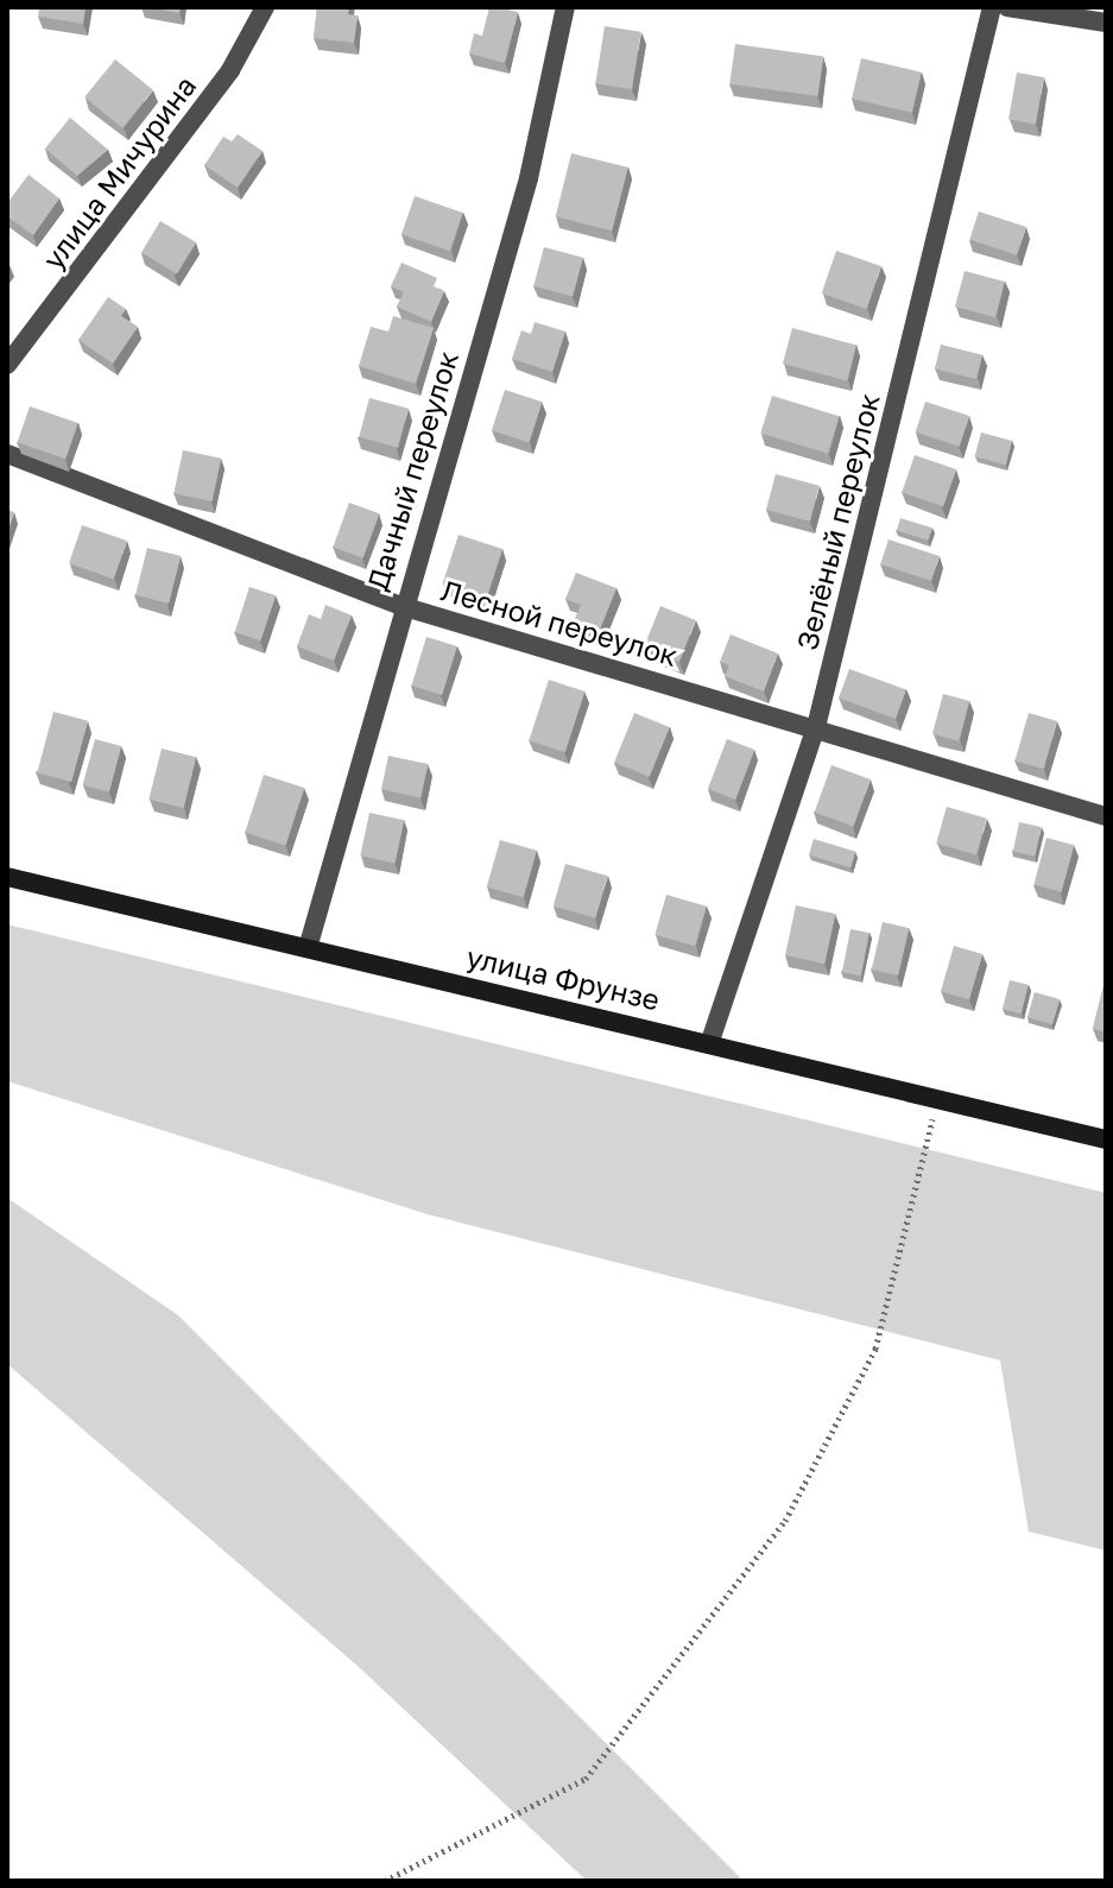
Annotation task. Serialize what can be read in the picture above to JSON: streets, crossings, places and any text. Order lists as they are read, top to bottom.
{
  "streets": {
    "street": [
      "улица Мичурина",
      "Дачный переулок",
      "Зелёный переулок",
      "Лесной переулок",
      "улица Фрунзе"
    ]
  },
  "crossings": [
    ["Дачный переулок", "Лесной переулок"],
    ["Дачный переулок", "улица Фрунзе"],
    ["Зелёный переулок", "Лесной переулок"],
    ["Зелёный переулок", "улица Фрунзе"]
  ]
}
